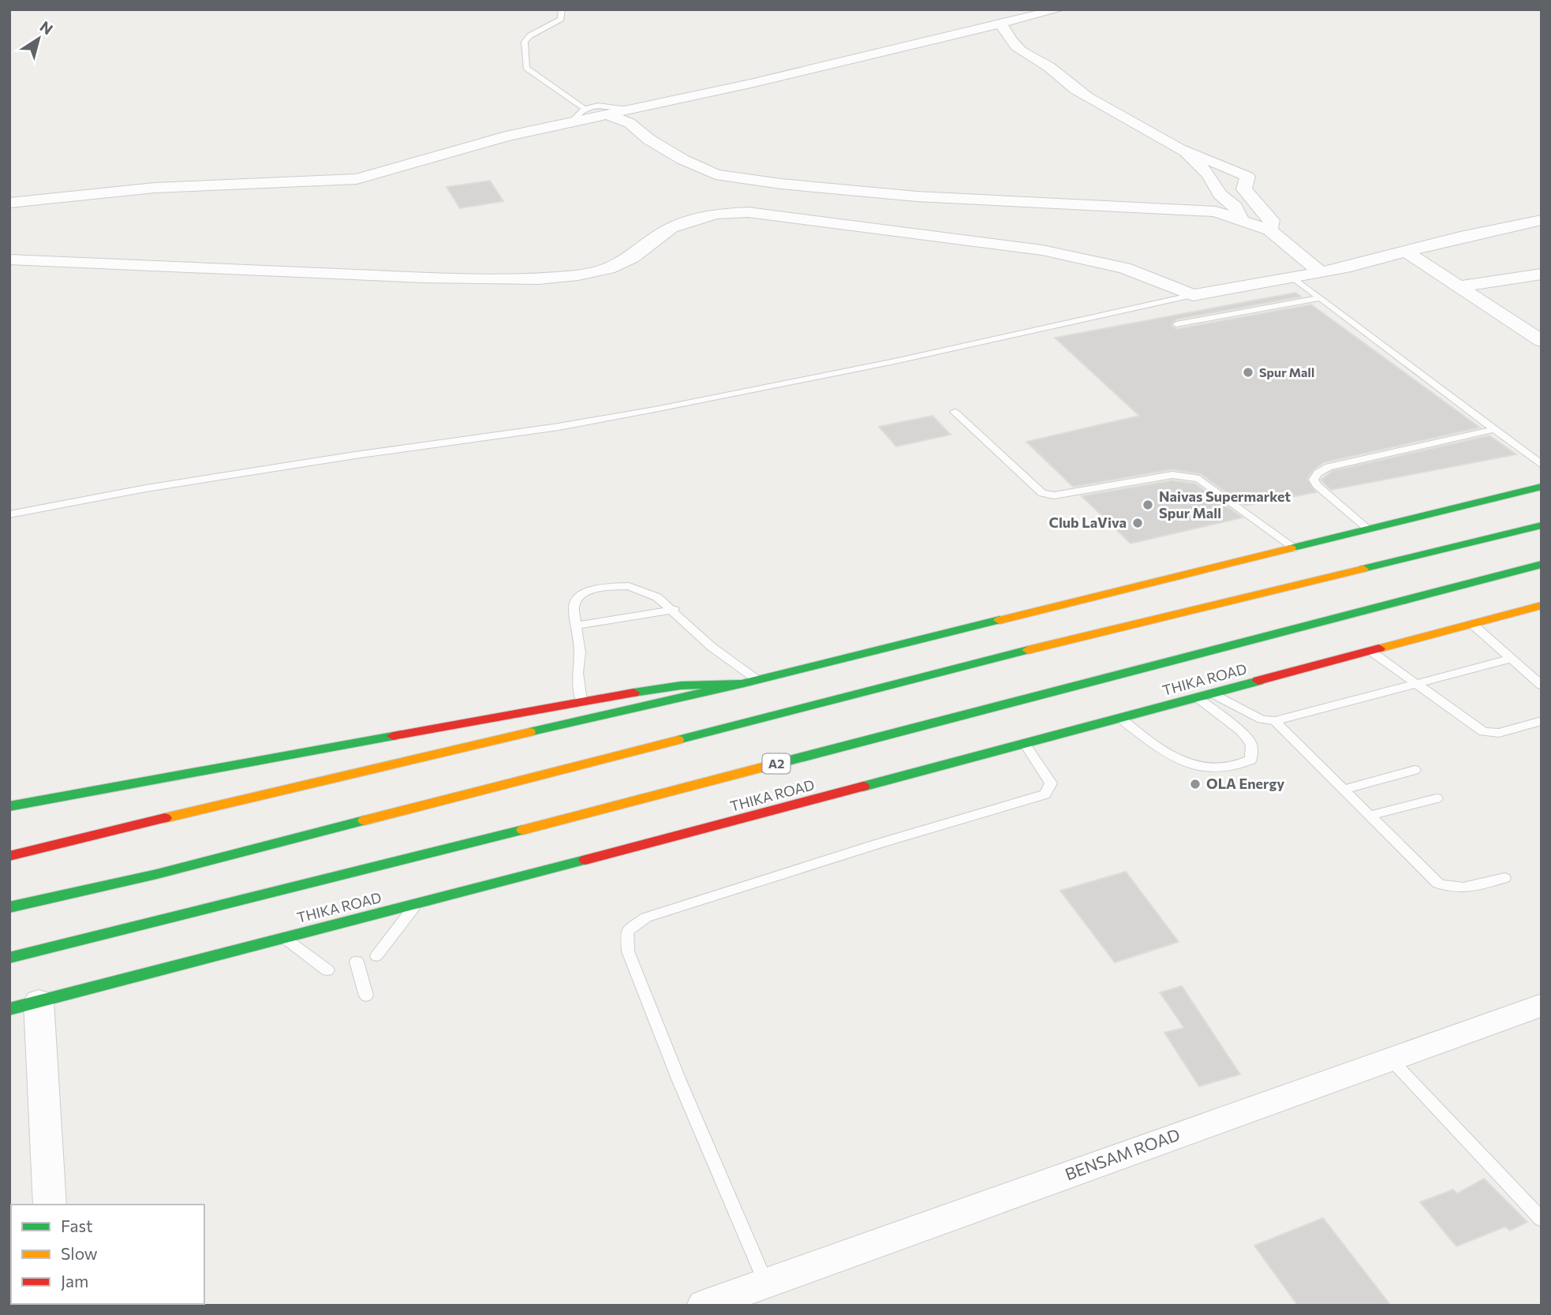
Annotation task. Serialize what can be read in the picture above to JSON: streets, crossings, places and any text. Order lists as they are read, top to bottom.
{
  "streets": {
    "main road": ["THIKA ROAD", "A2"],
    "street": ["BENSAM ROAD"]
  },
  "places": [
    "Spur Mall",
    "Naivas Supermarket Spur Mall",
    "Club LaViva",
    "OLA Energy"
  ],
  "legend": ["Fast", "Slow", "Jam"],
  "north": "top right"
}
